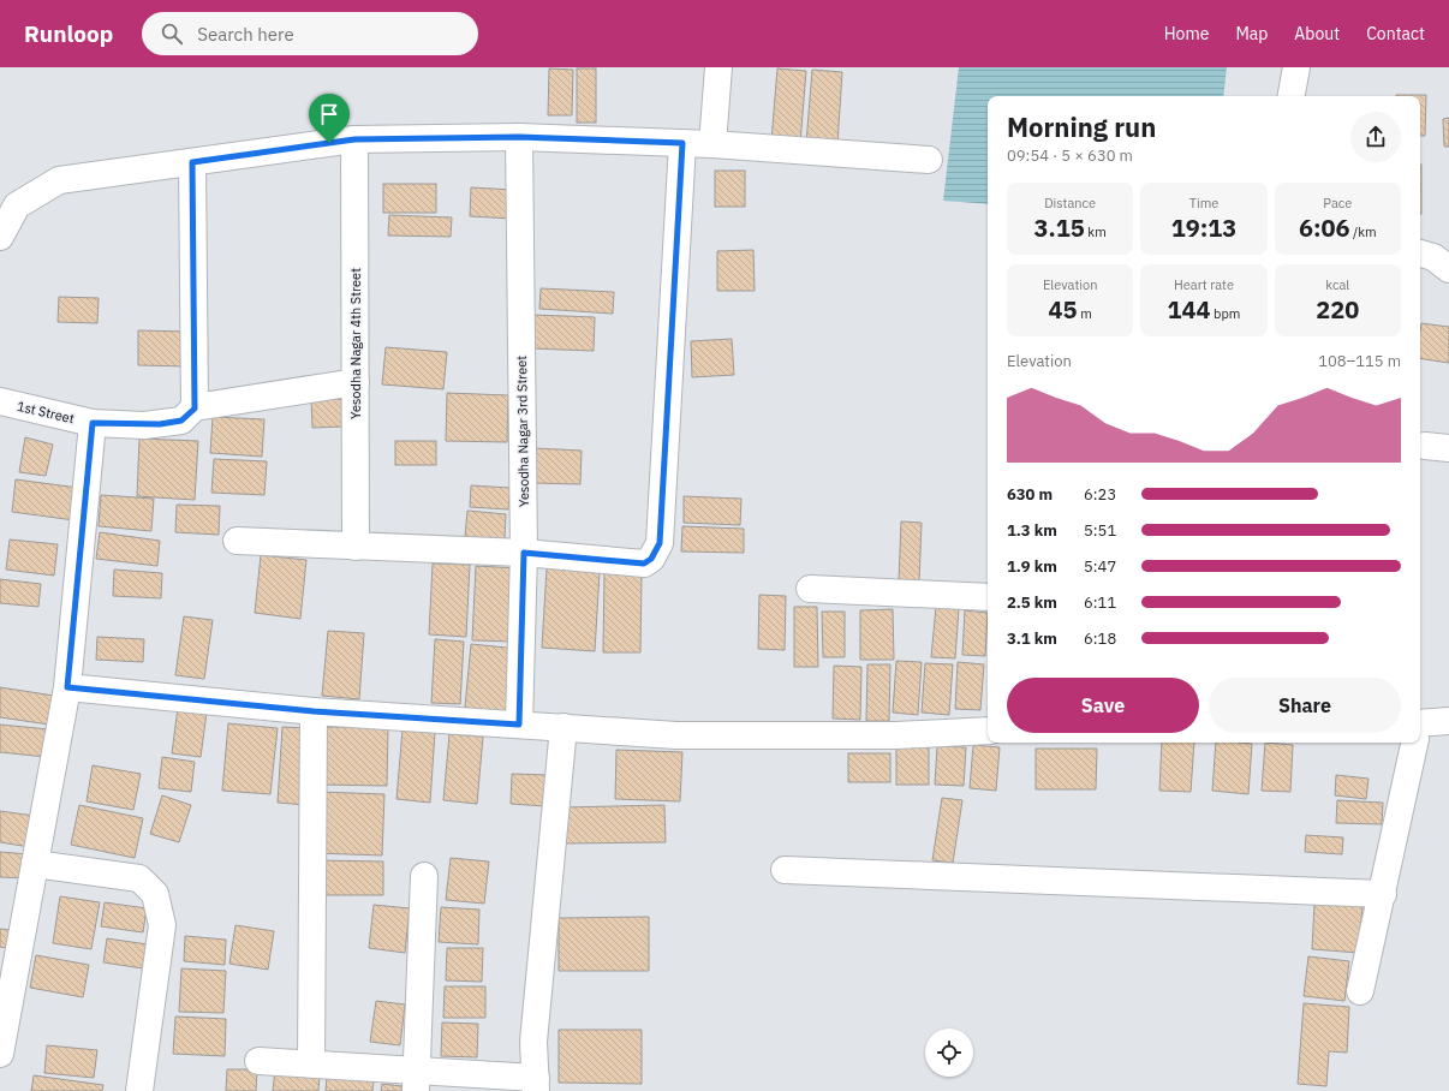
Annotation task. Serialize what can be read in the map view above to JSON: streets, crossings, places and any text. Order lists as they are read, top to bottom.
{
  "streets": {
    "street": ["Yesodha Nagar 4th Street", "1st Street", "Yesodha Nagar 3rd Street"]
  },
  "page": {
    "header": "Runloop",
    "search": "Search here",
    "nav": [
      "Home",
      "Map",
      "About",
      "Contact"
    ],
    "heading": ["Morning run", "09:54 · 5 × 630 m"],
    "stats": [
      ["Distance", "3.15 km"],
      ["Time", "19:13"],
      ["Pace", "6:06 /km"],
      ["Elevation", "45 m"],
      ["Heart rate", "144 bpm"],
      ["kcal", "220"]
    ],
    "chart": ["Elevation", "108–115 m"],
    "list": [
      {
        "name": "630 m",
        "note": "6:23"
      },
      {
        "name": "1.3 km",
        "note": "5:51"
      },
      {
        "name": "1.9 km",
        "note": "5:47"
      },
      {
        "name": "2.5 km",
        "note": "6:11"
      },
      {
        "name": "3.1 km",
        "note": "6:18"
      }
    ],
    "buttons": ["Save", "Share"]
  }
}
